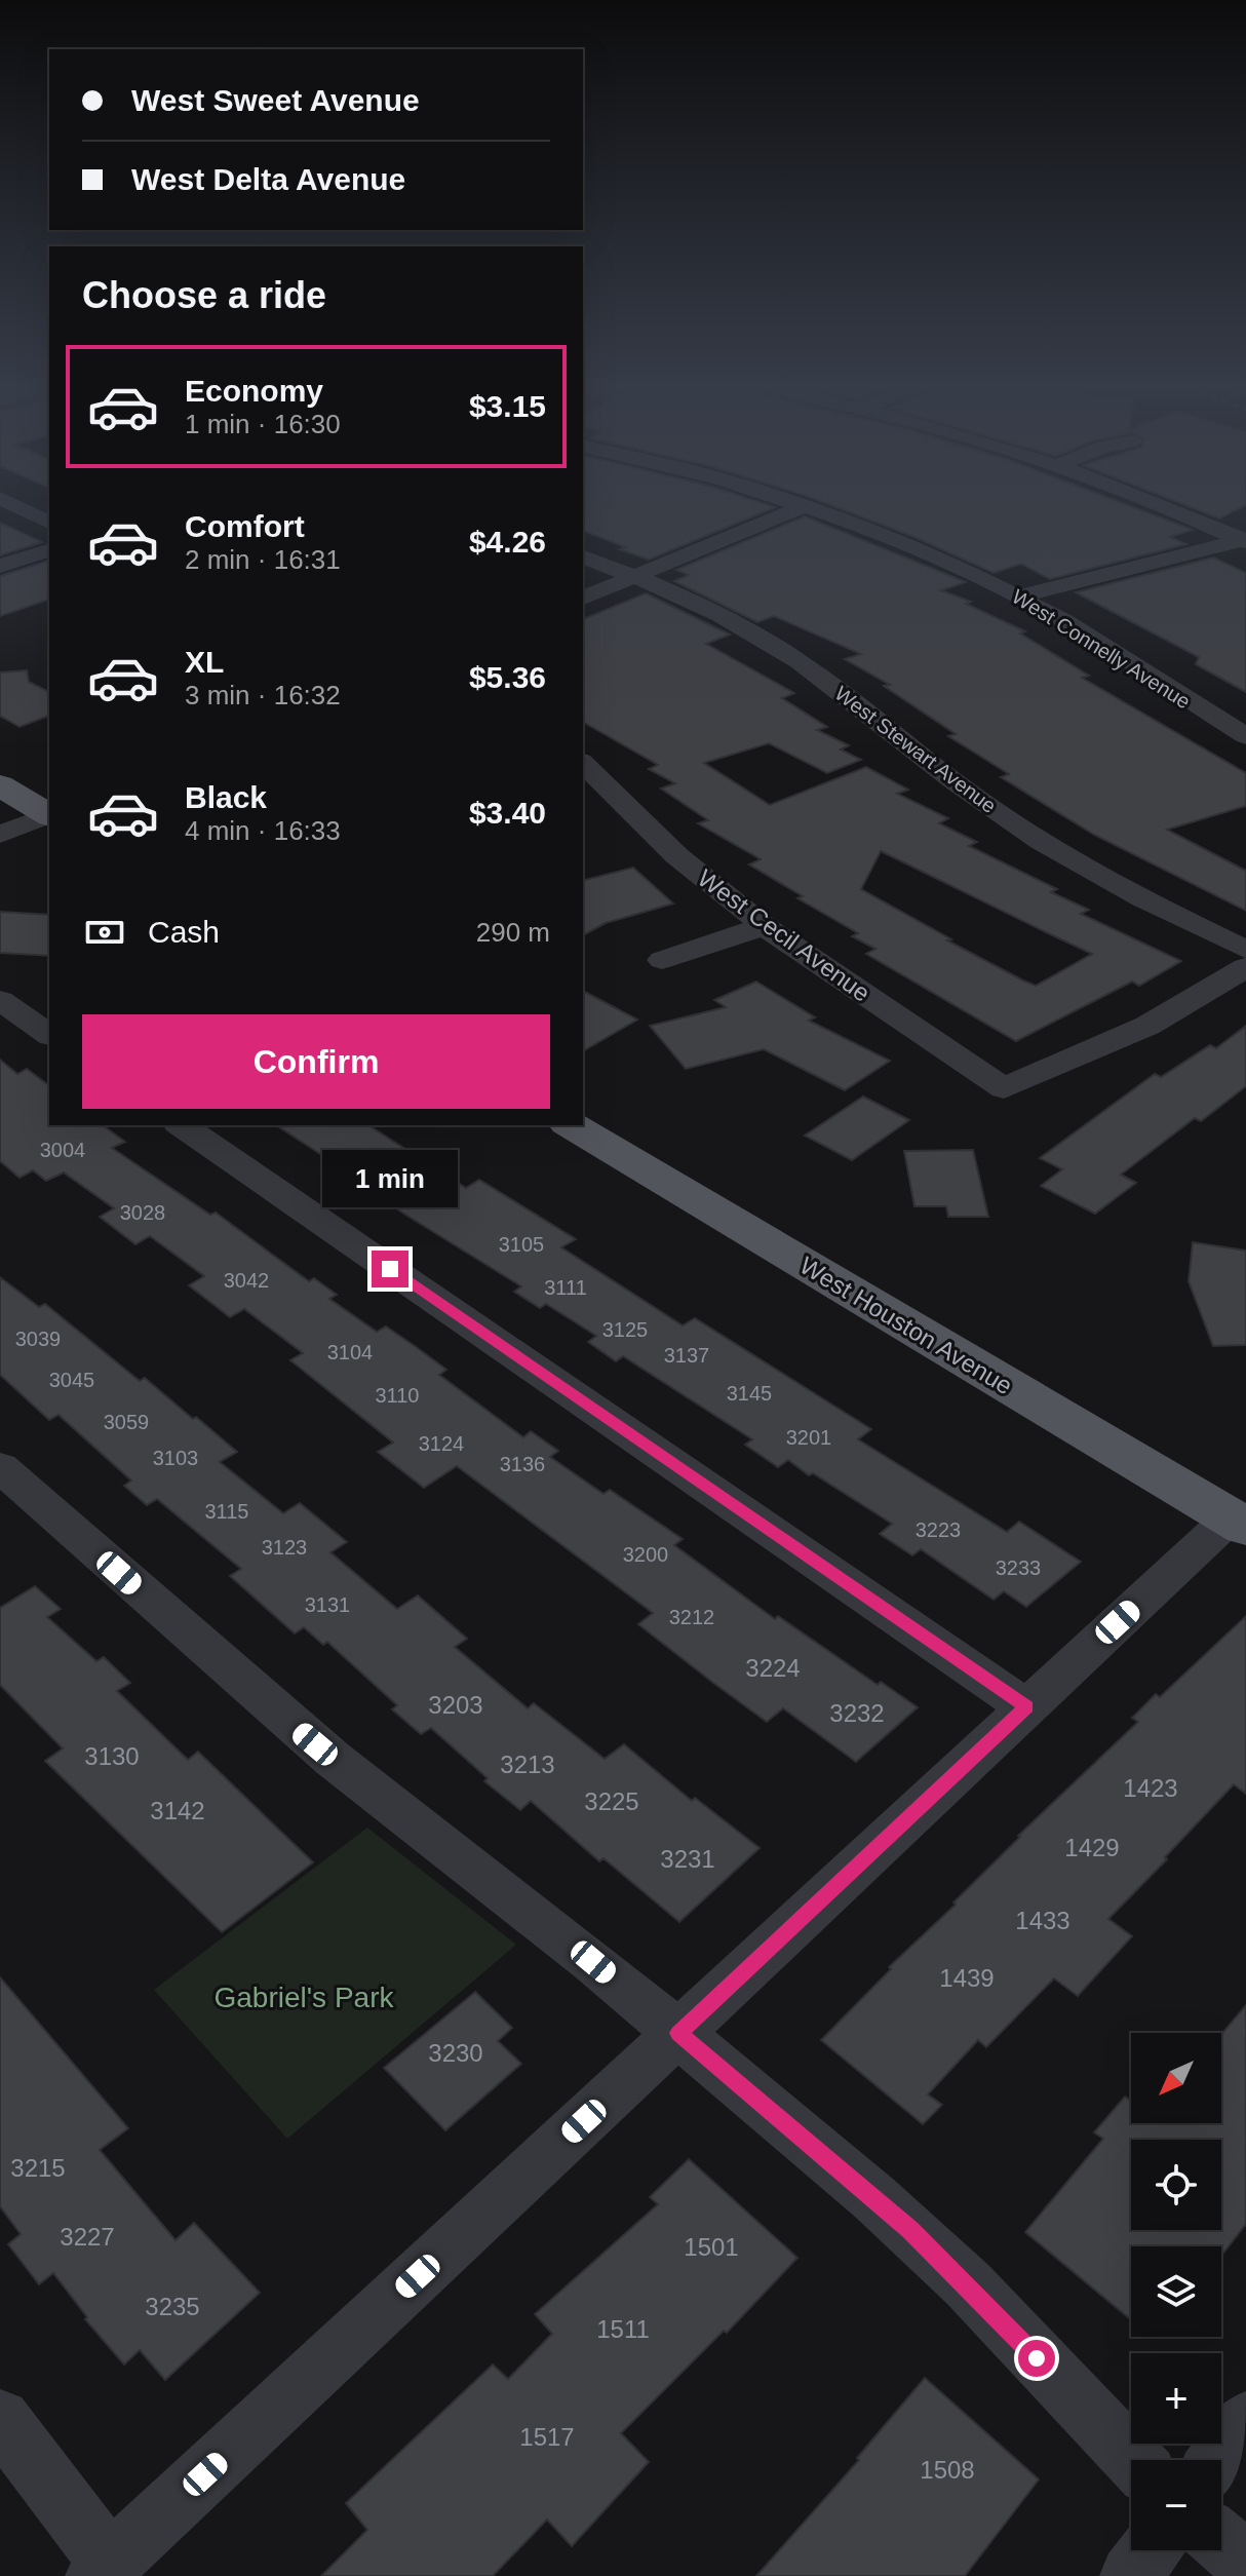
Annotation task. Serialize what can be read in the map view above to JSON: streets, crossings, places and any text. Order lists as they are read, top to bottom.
{
  "streets": {
    "main road": ["West Houston Avenue"],
    "street": ["West Connelly Avenue", "West Stewart Avenue", "West Cecil Avenue"]
  },
  "parks": ["Gabriel's Park"],
  "house_numbers": [
    "3004",
    "3028",
    "3105",
    "3042",
    "3111",
    "3125",
    "3039",
    "3104",
    "3137",
    "3045",
    "3145",
    "3110",
    "3059",
    "3201",
    "3124",
    "3103",
    "3136",
    "3115",
    "3223",
    "3123",
    "3200",
    "3233",
    "3131",
    "3212",
    "3224",
    "3203",
    "3232",
    "3130",
    "3213",
    "1423",
    "3225",
    "3142",
    "1429",
    "3231",
    "1433",
    "1439",
    "3230",
    "3215",
    "3227",
    "1501",
    "3235",
    "1511",
    "1517",
    "1508"
  ],
  "north": "bottom left",
  "page": {
    "banner": ["West Sweet Avenue", "West Delta Avenue"],
    "heading": "Choose a ride",
    "list": [
      {
        "name": "Economy",
        "note": "1 min · 16:30",
        "value": "$3.15"
      },
      {
        "name": "Comfort",
        "note": "2 min · 16:31",
        "value": "$4.26"
      },
      {
        "name": "XL",
        "note": "3 min · 16:32",
        "value": "$5.36"
      },
      {
        "name": "Black",
        "note": "4 min · 16:33",
        "value": "$3.40"
      }
    ],
    "pay": ["Cash", "290 m"],
    "buttons": "Confirm",
    "bubble": "1 min",
    "map_buttons": ["+", "−"]
  }
}
